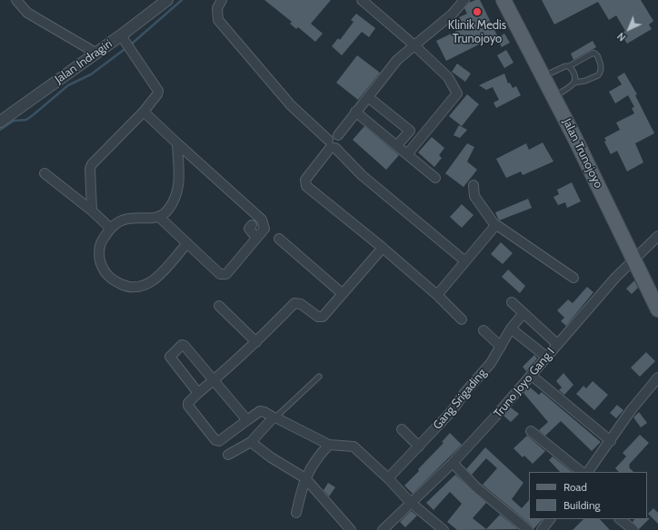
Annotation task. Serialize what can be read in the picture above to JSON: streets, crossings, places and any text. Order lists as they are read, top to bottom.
{
  "streets": {
    "main road": ["Jalan Trunojoyo"],
    "street": ["Jalan Indragiri", "Truno Joyo Gang I", "Gang Srigading"]
  },
  "crossings": [
    ["Jalan Trunojoyo", "Truno Joyo Gang I"]
  ],
  "places": ["Klinik Medis Trunojoyo"],
  "legend": ["Road", "Building"],
  "north": "bottom left"
}
